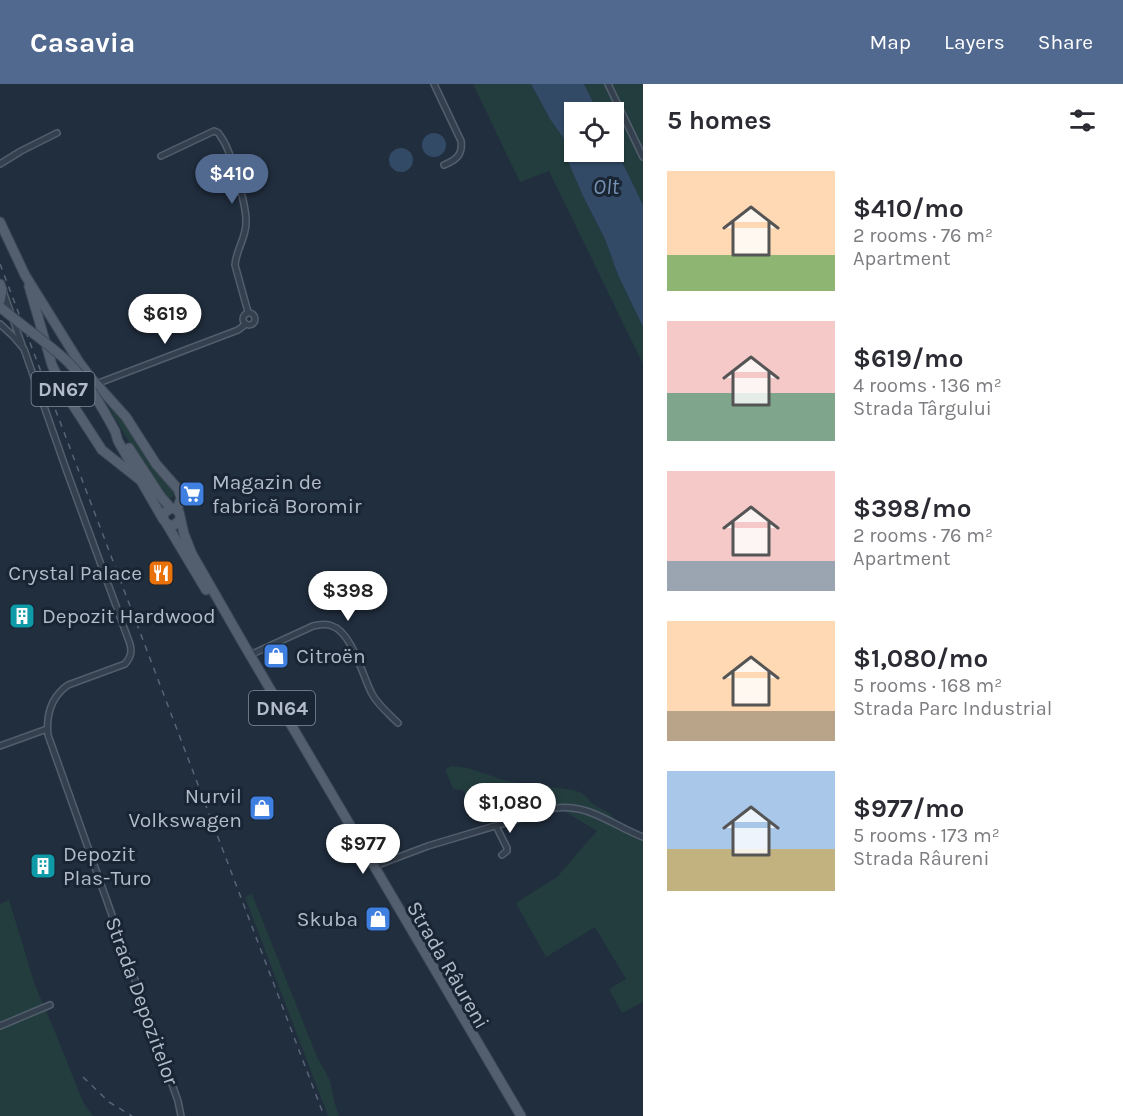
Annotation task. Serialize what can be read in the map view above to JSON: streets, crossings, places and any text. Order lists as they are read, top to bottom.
{
  "streets": {
    "main road": ["DN67", "DN64", "Strada Râureni"],
    "street": ["Strada Depozitelor"]
  },
  "crossings": [
    ["DN67", "DN64"],
    ["DN67", "Strada Râureni"],
    ["DN64", "Strada Râureni"]
  ],
  "water": ["Olt"],
  "places": {
    "supermarket": ["Magazin de fabrică Boromir"],
    "restaurant": ["Crystal Palace"],
    "building": ["Depozit Hardwood", "Depozit Plas-Turo"],
    "shop": ["Citroën", "Nurvil Volkswagen", "Skuba"]
  },
  "page": {
    "header": "Casavia",
    "nav": ["Map", "Layers", "Share"],
    "heading": "5 homes",
    "price": [
      "$410",
      "$619",
      "$398",
      "$1,080",
      "$977"
    ],
    "list": [
      {
        "name": "$410/mo",
        "note": "2 rooms · 76 m² · Apartment"
      },
      {
        "name": "$619/mo",
        "note": "4 rooms · 136 m² · Strada Târgului"
      },
      {
        "name": "$398/mo",
        "note": "2 rooms · 76 m² · Apartment"
      },
      {
        "name": "$1,080/mo",
        "note": "5 rooms · 168 m² · Strada Parc Industrial"
      },
      {
        "name": "$977/mo",
        "note": "5 rooms · 173 m² · Strada Râureni"
      }
    ]
  }
}
